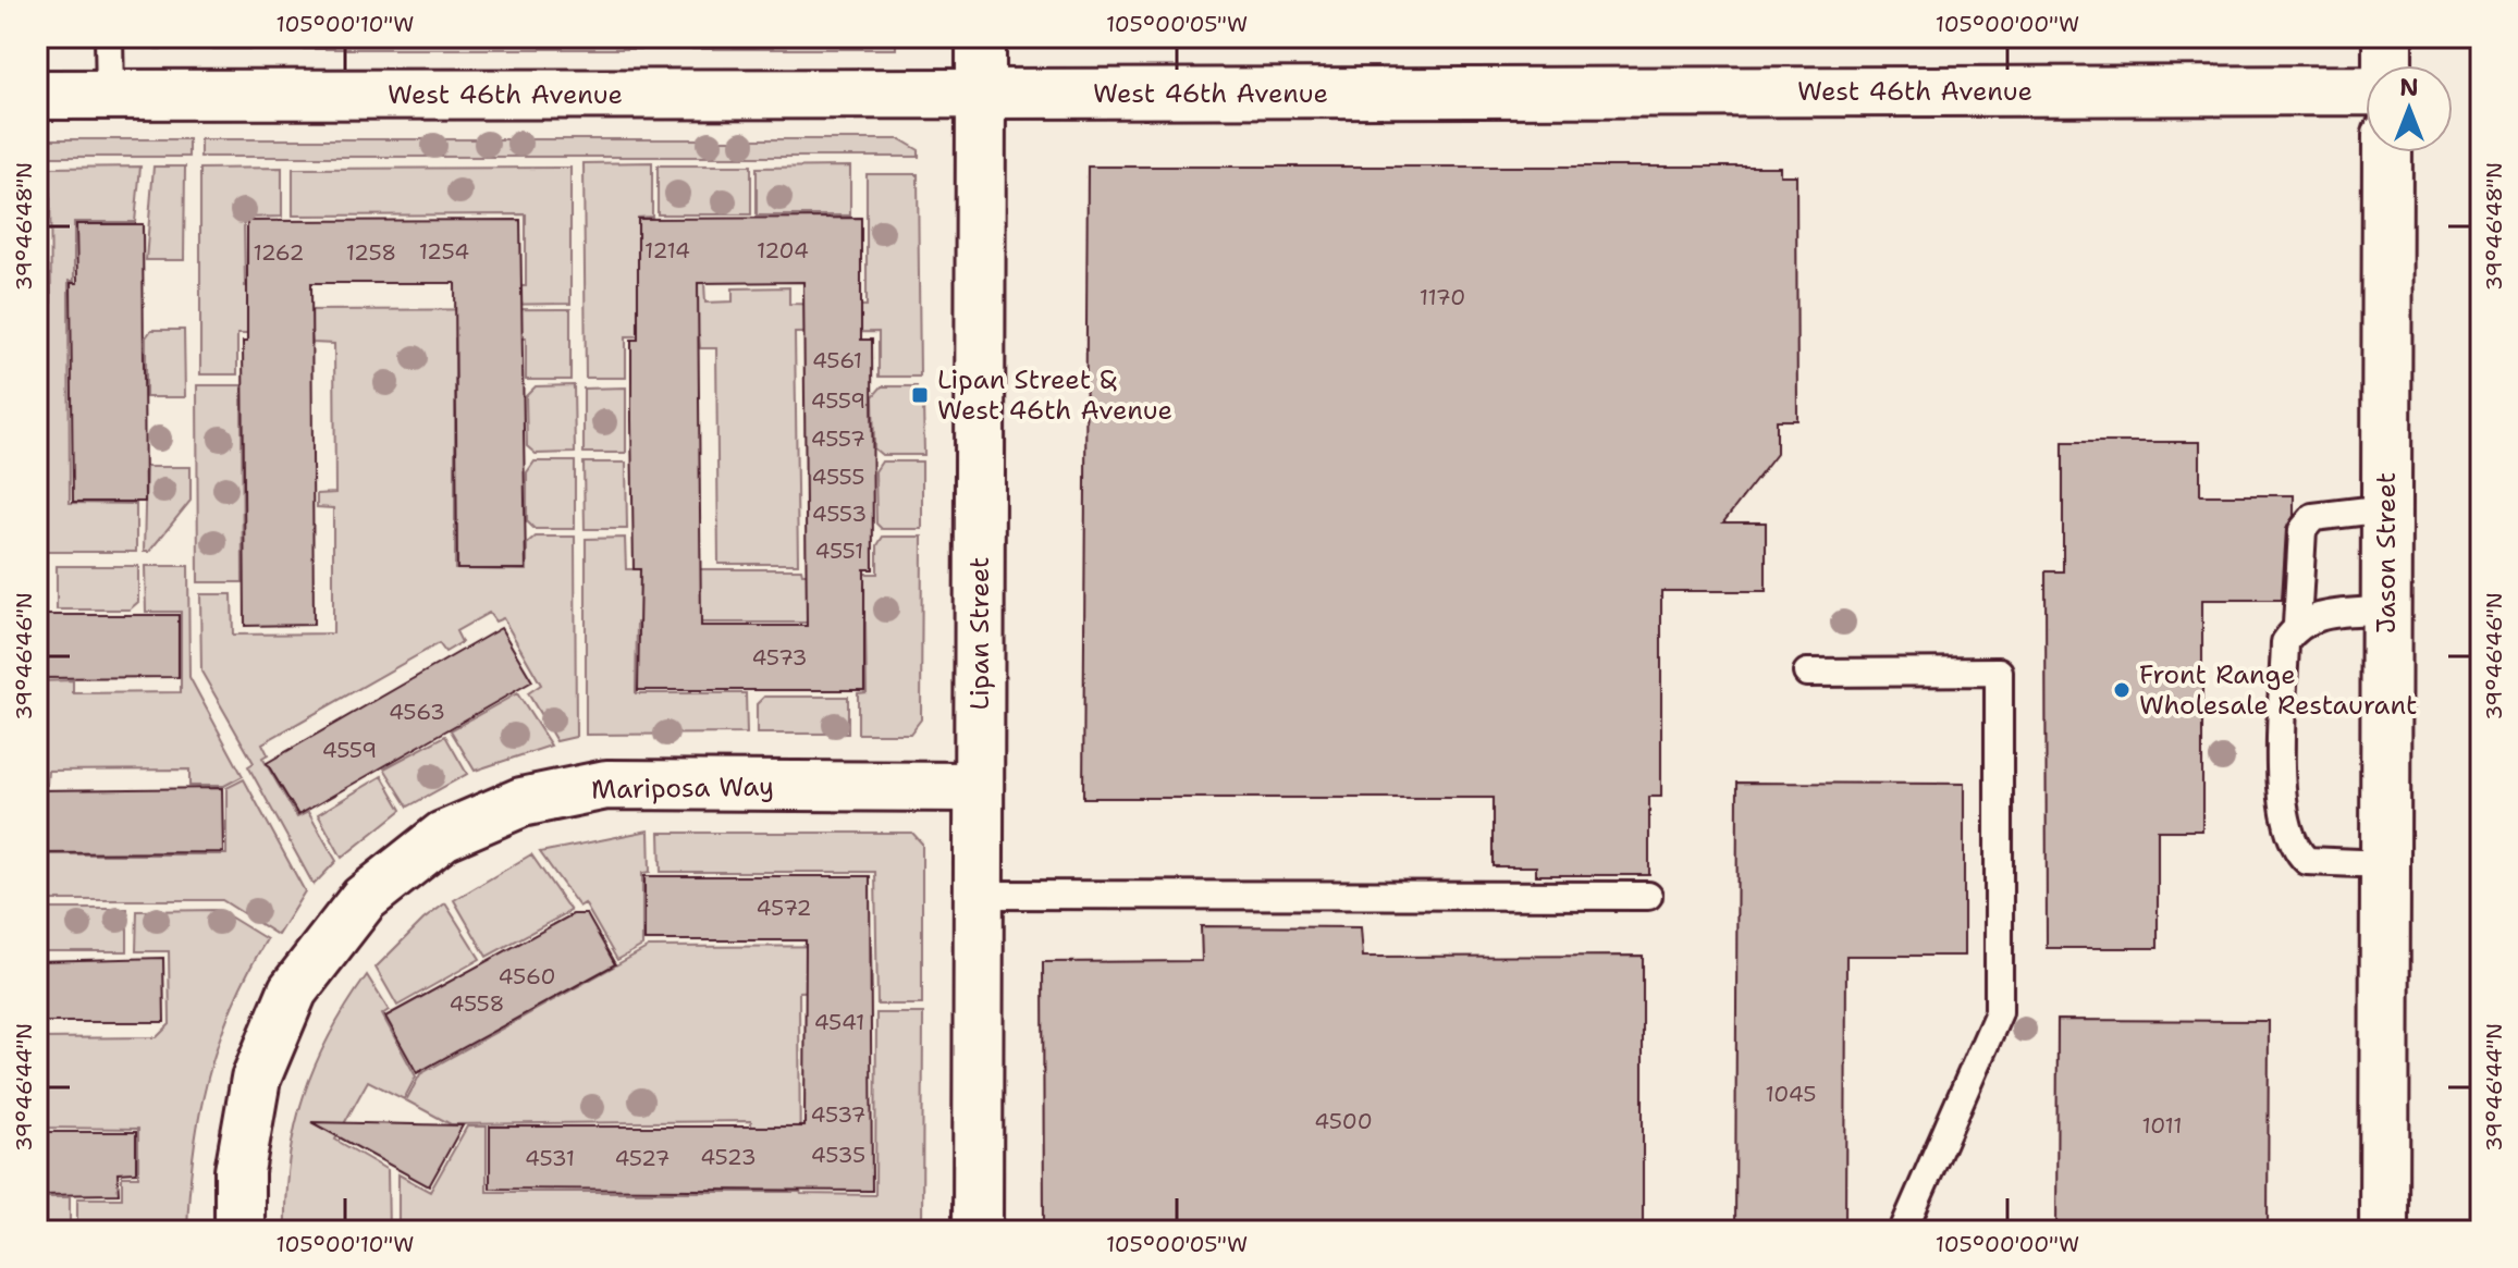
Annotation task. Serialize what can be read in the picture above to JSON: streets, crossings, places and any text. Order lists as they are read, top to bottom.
{
  "streets": {
    "street": [
      "West 46th Avenue",
      "Jason Street",
      "Lipan Street",
      "Mariposa Way"
    ]
  },
  "crossings": [
    ["West 46th Avenue", "Lipan Street"],
    ["Lipan Street", "Mariposa Way"]
  ],
  "places": {
    "transit": ["Lipan Street & West 46th Avenue"],
    "other": ["Front Range Wholesale Restaurant"]
  },
  "house_numbers": [
    "1214",
    "1204",
    "1254",
    "1262",
    "1258",
    "1170",
    "4561",
    "4559",
    "4557",
    "4555",
    "4553",
    "4551",
    "4573",
    "4563",
    "4559",
    "4572",
    "4560",
    "4558",
    "4541",
    "1045",
    "4537",
    "4500",
    "1011",
    "4535",
    "4523",
    "4531",
    "4527"
  ],
  "north": "top",
  "coordinates": [
    "105°00'10\"W",
    "105°00'05\"W",
    "105°00'00\"W",
    "39°46'48\"N",
    "39°46'46\"N",
    "39°46'44\"N"
  ]
}
